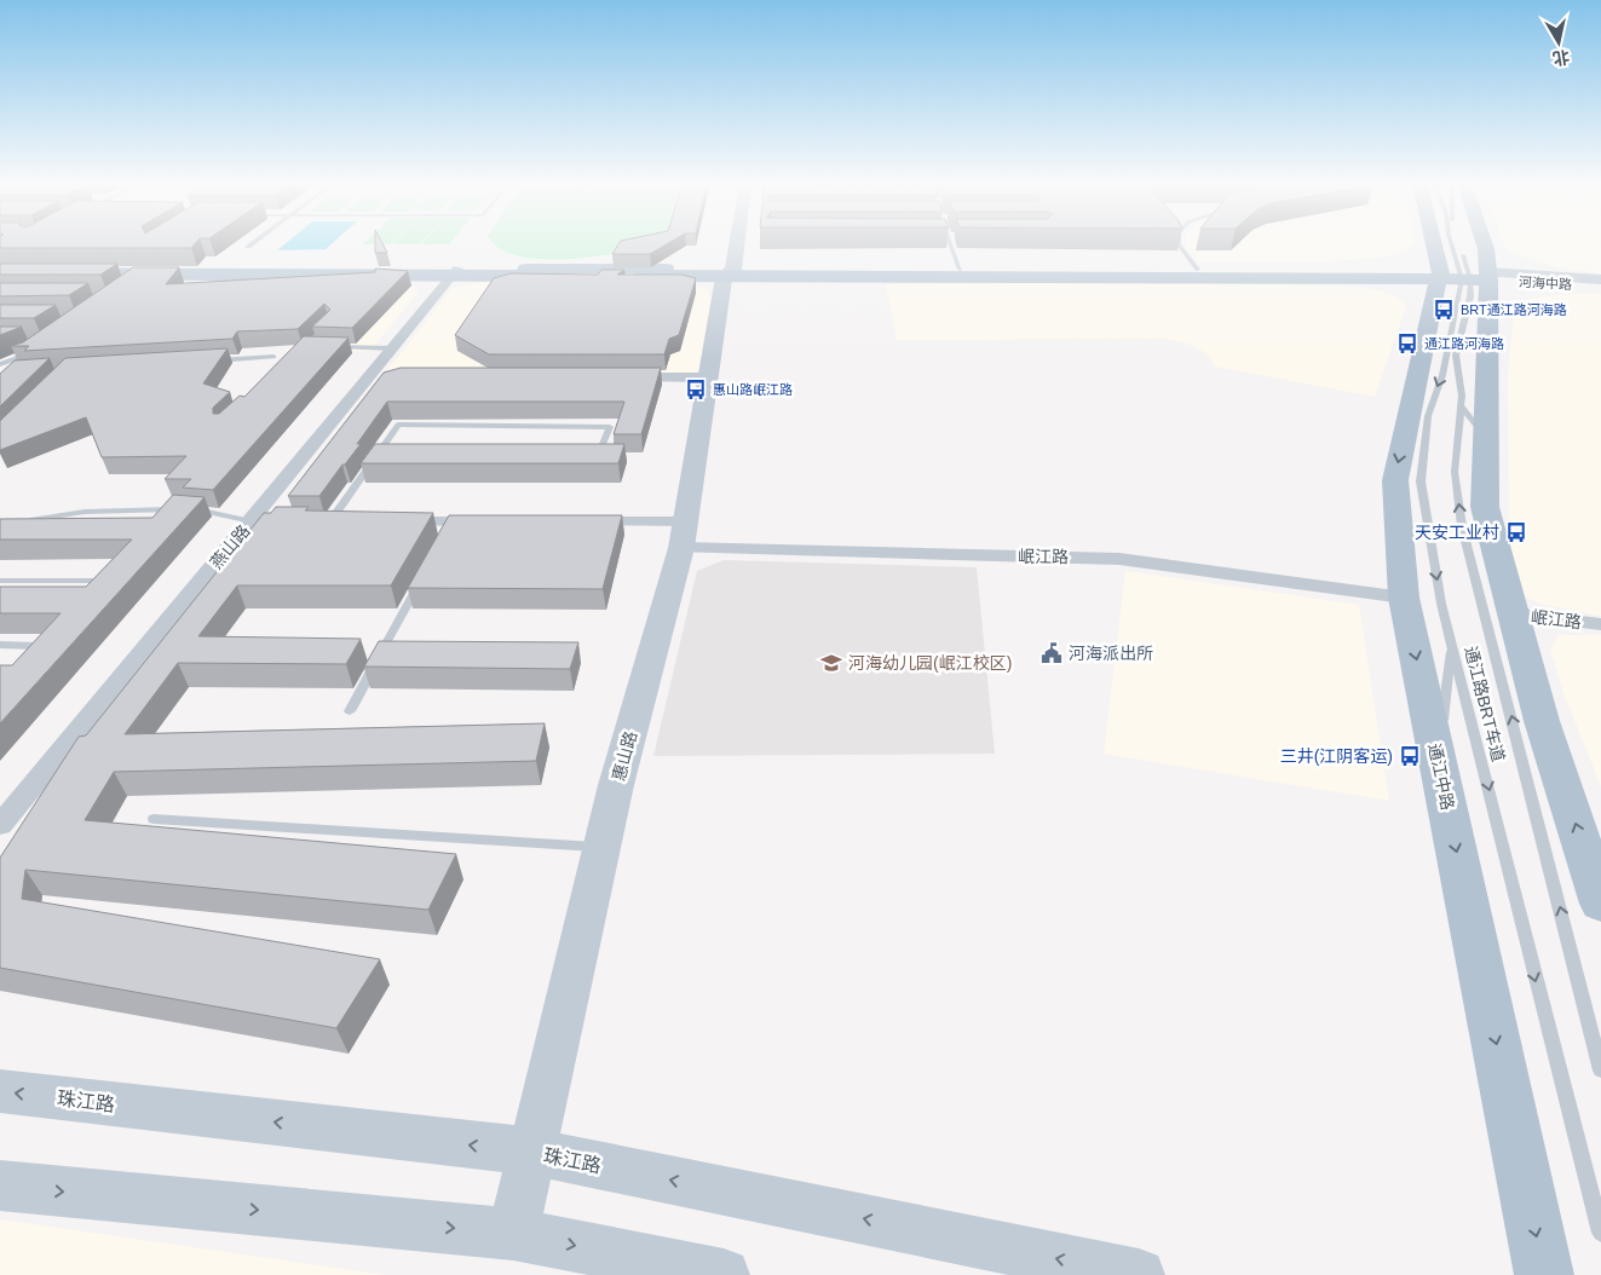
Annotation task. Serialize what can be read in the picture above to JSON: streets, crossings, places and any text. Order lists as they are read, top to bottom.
{
  "streets": {
    "main road": ["通江中路"],
    "street": [
      "河海中路",
      "燕山路",
      "岷江路",
      "惠山路",
      "珠江路"
    ],
    "lane": ["通江路BRT车道"]
  },
  "crossings": [
    ["河海中路", "通江路BRT车道"],
    ["河海中路", "通江中路"],
    ["岷江路", "惠山路"],
    ["岷江路", "通江中路"],
    ["通江路BRT车道", "通江中路"],
    ["惠山路", "珠江路"]
  ],
  "places": {
    "bus stop": [
      "BRT通江路河海路",
      "通江路河海路",
      "惠山路岷江路",
      "天安工业村",
      "三井(江阴客运)"
    ],
    "public building": ["河海派出所"],
    "school or university": ["河海幼儿园(岷江校区)"]
  },
  "north": "bottom"
}
